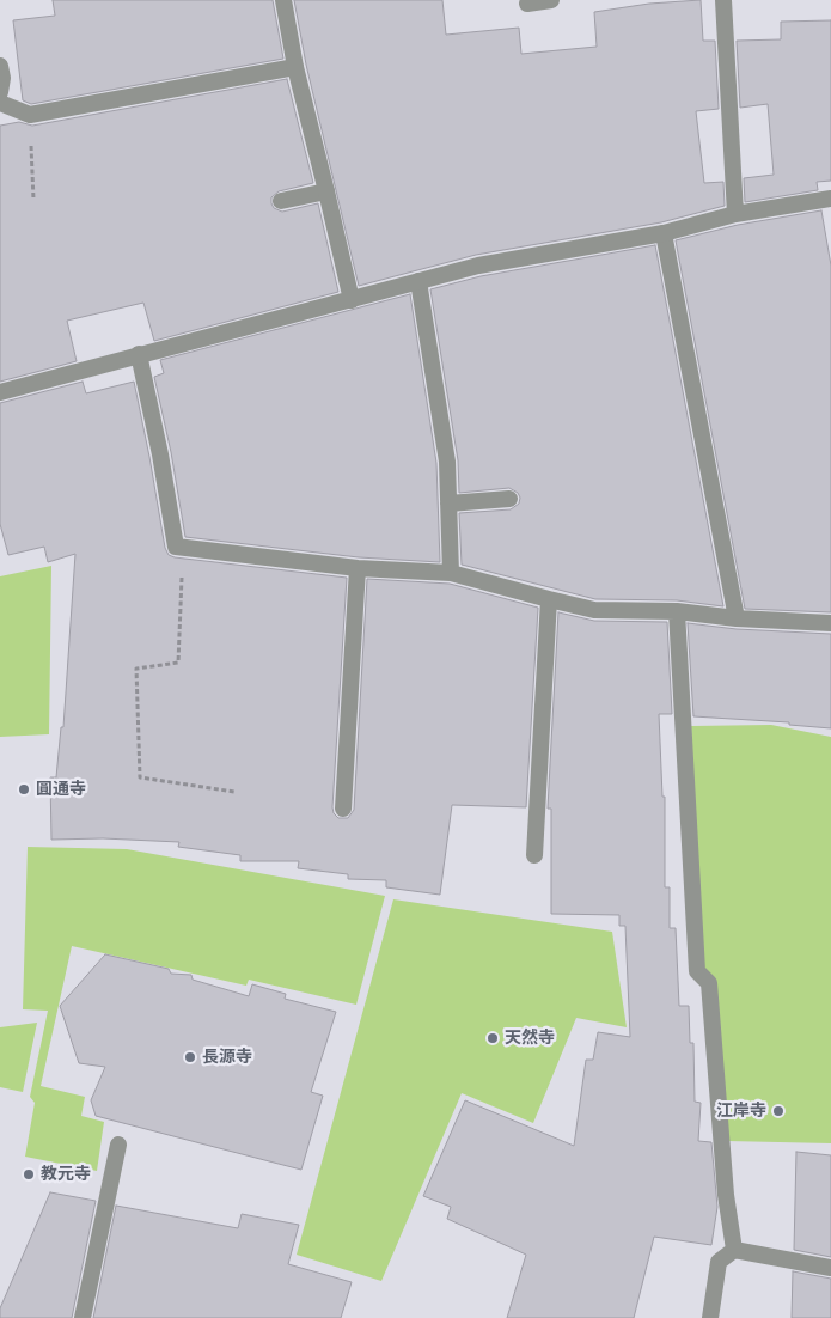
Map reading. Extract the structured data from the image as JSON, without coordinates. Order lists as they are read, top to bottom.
{
  "places": [
    "圓通寺",
    "天然寺",
    "長源寺",
    "江岸寺",
    "教元寺"
  ]
}
